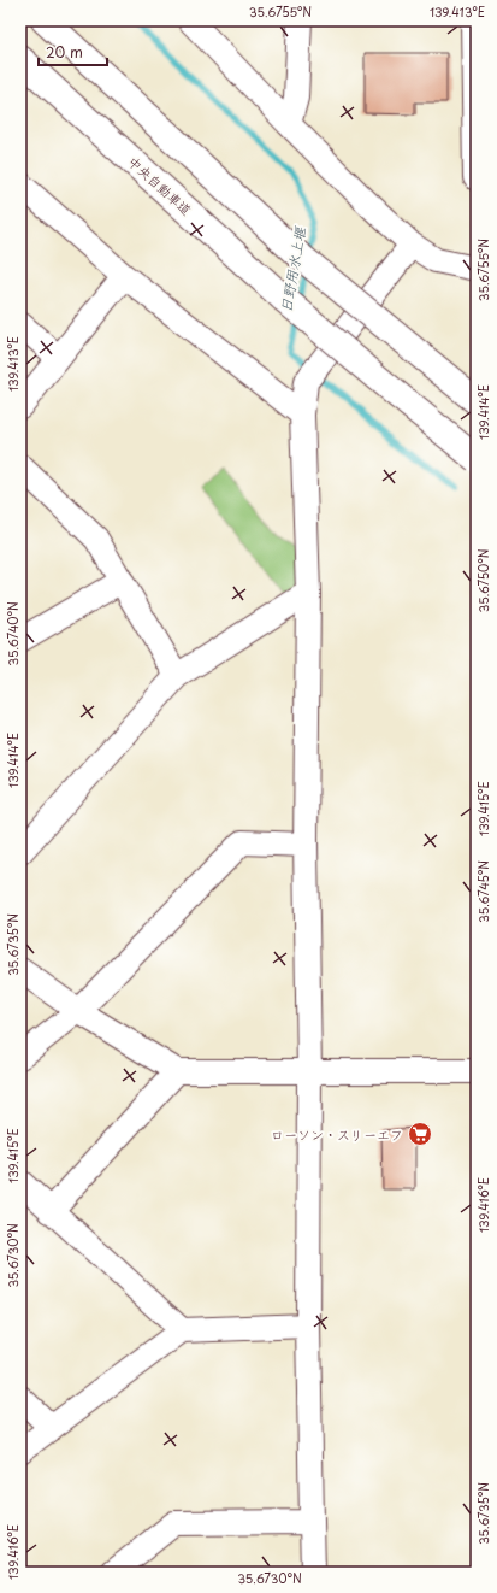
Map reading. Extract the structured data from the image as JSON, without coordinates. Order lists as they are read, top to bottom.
{
  "streets": {
    "main road": ["中央自動車道"]
  },
  "water": ["日野用水上堰"],
  "places": {
    "supermarket": ["ローソン・スリーエフ"]
  },
  "scale_bar": "20 m",
  "coordinates": [
    "35.6755°N",
    "139.413°E",
    "139.414°E",
    "35.6750°N",
    "35.6740°N",
    "139.415°E",
    "35.6745°N",
    "35.6735°N",
    "139.416°E",
    "35.6730°N"
  ]
}
